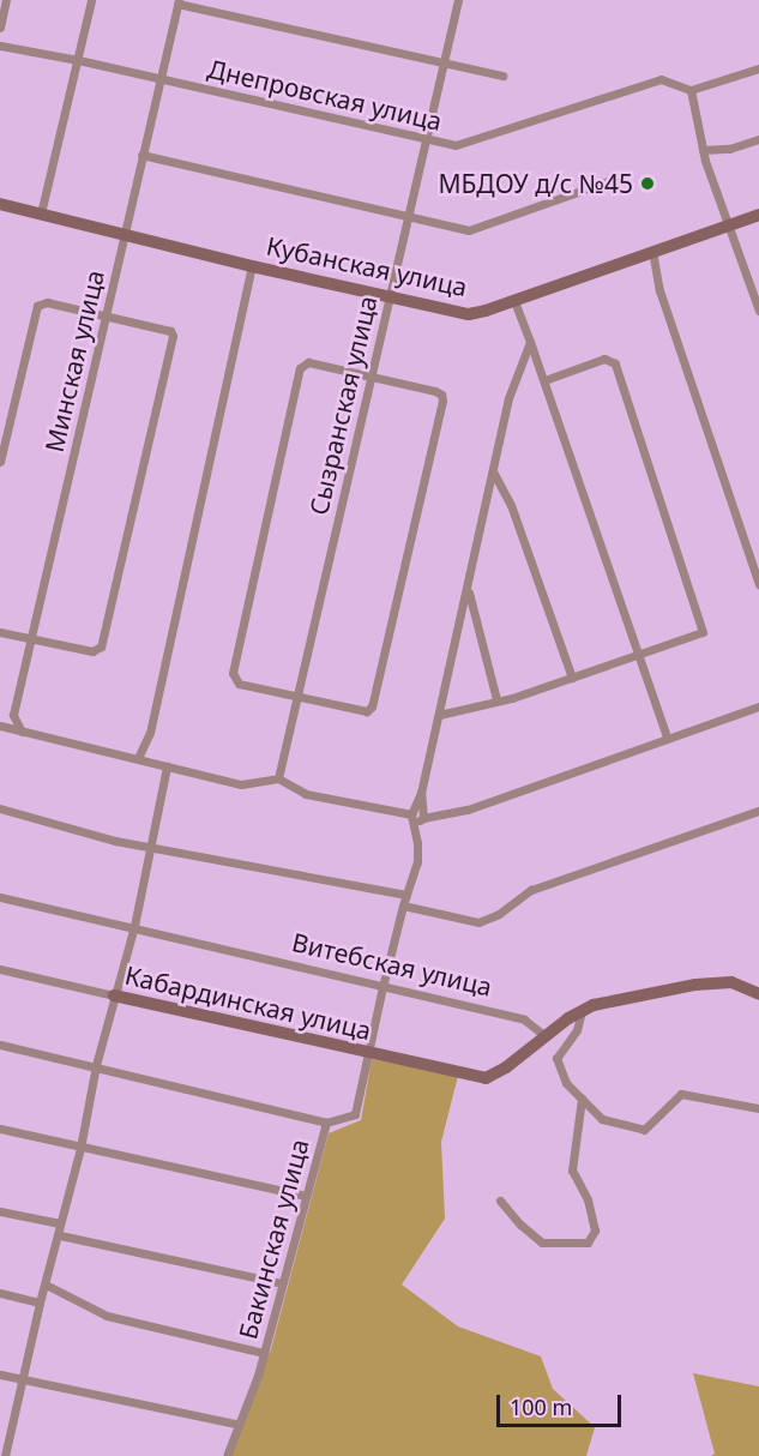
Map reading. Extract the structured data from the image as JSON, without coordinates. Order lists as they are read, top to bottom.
{
  "streets": {
    "street": [
      "Днепровская улица",
      "Кубанская улица",
      "Минская улица",
      "Сызранская улица",
      "Витебская улица",
      "Кабардинская улица",
      "Бакинская улица"
    ]
  },
  "crossings": [
    ["Днепровская улица", "Минская улица"],
    ["Днепровская улица", "Сызранская улица"],
    ["Кубанская улица", "Минская улица"],
    ["Кубанская улица", "Сызранская улица"],
    ["Витебская улица", "Кабардинская улица"],
    ["Витебская улица", "Бакинская улица"],
    ["Кабардинская улица", "Бакинская улица"]
  ],
  "places": ["МБДОУ д/с №45"],
  "scale_bar": "100 m"
}
